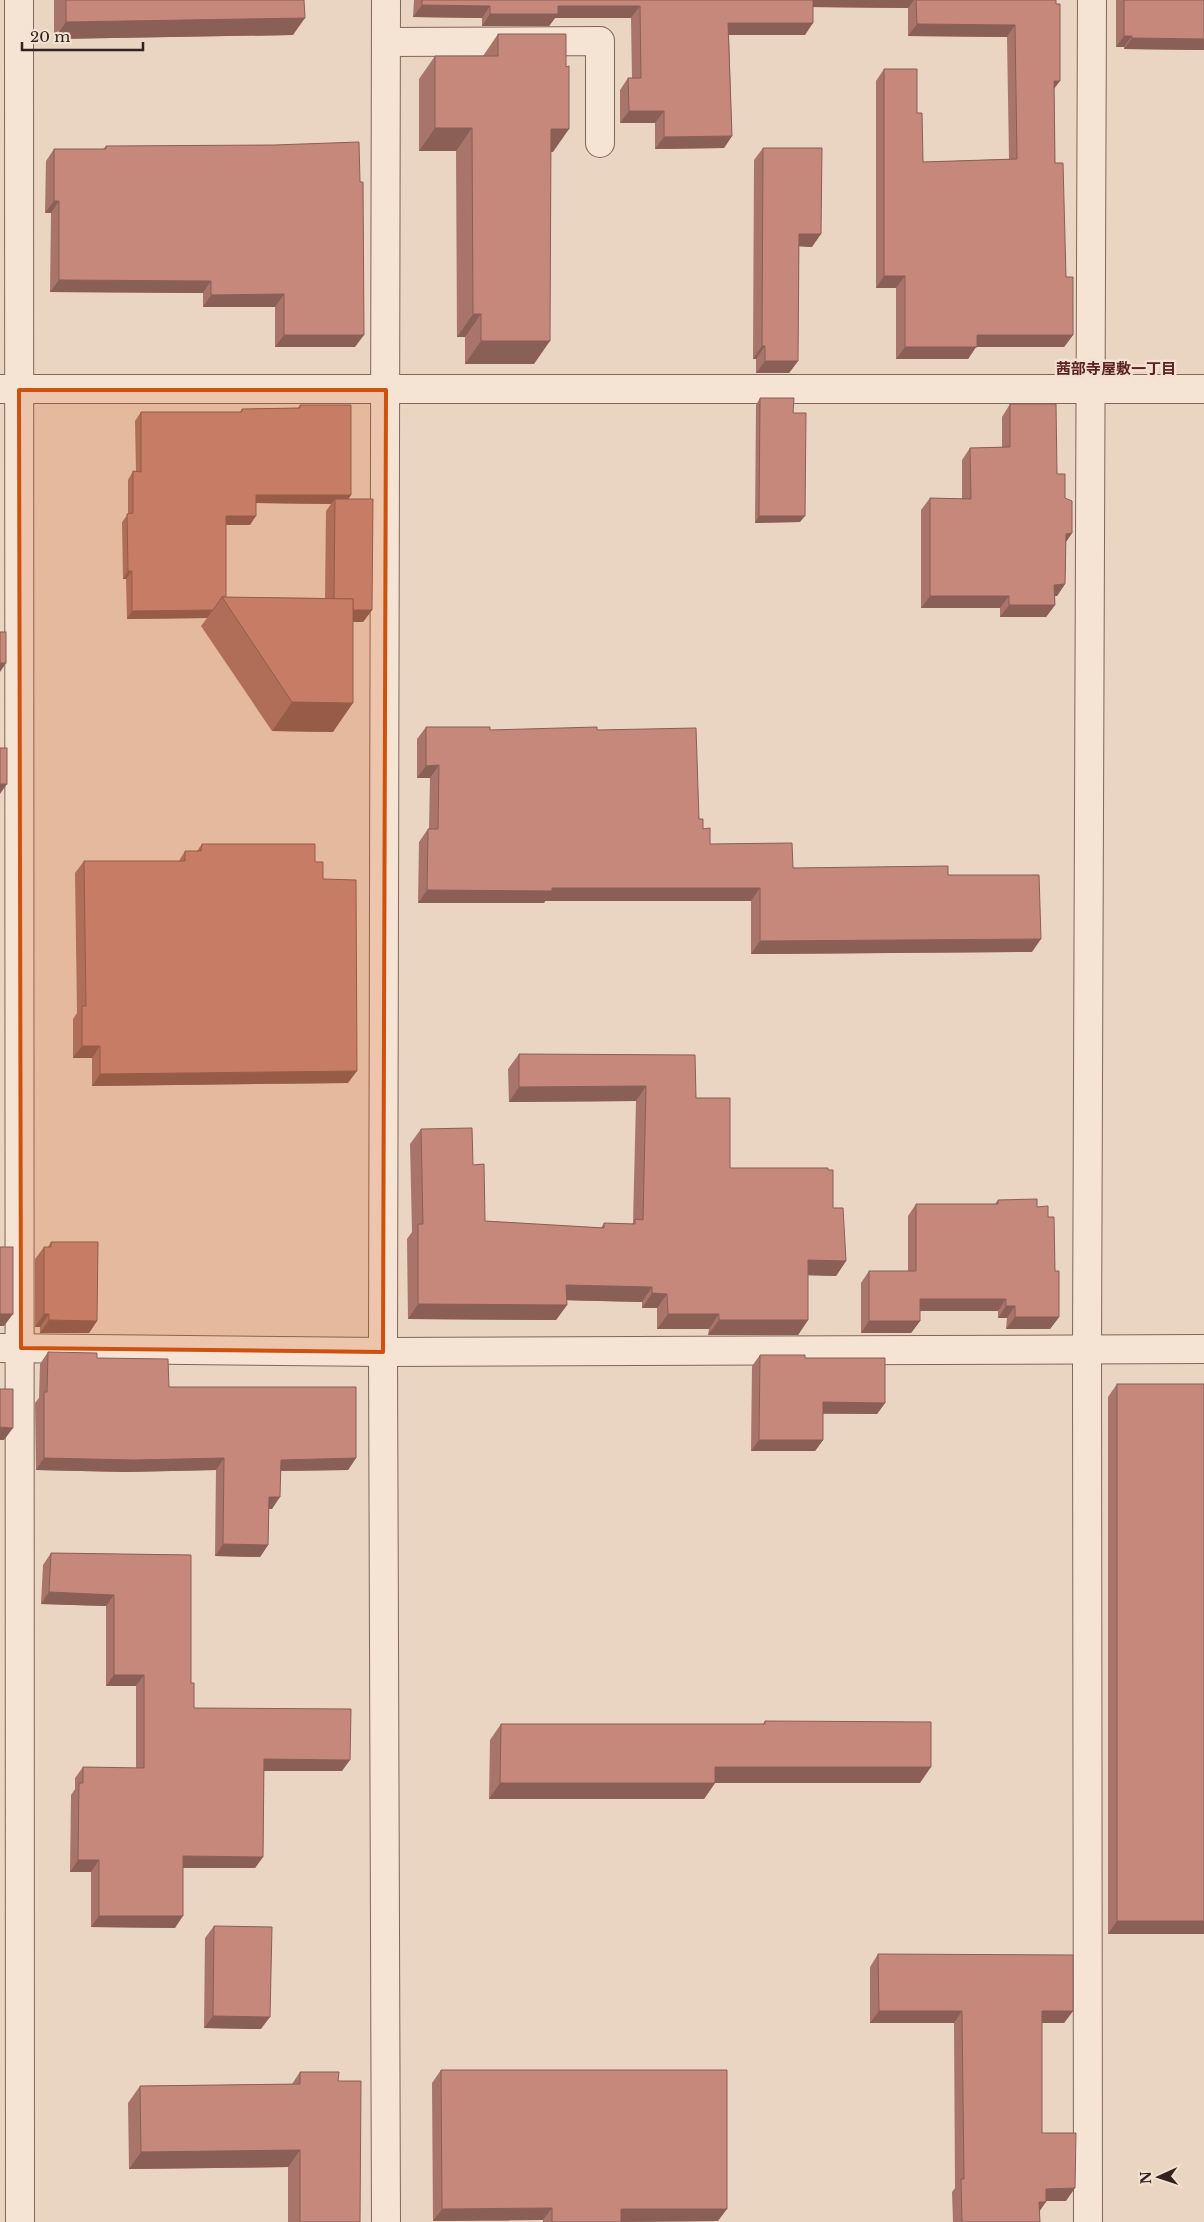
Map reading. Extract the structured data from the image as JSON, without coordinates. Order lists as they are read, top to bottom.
{
  "districts": ["茜部寺屋敷一丁目"],
  "scale_bar": "20 m",
  "north": "left"
}
